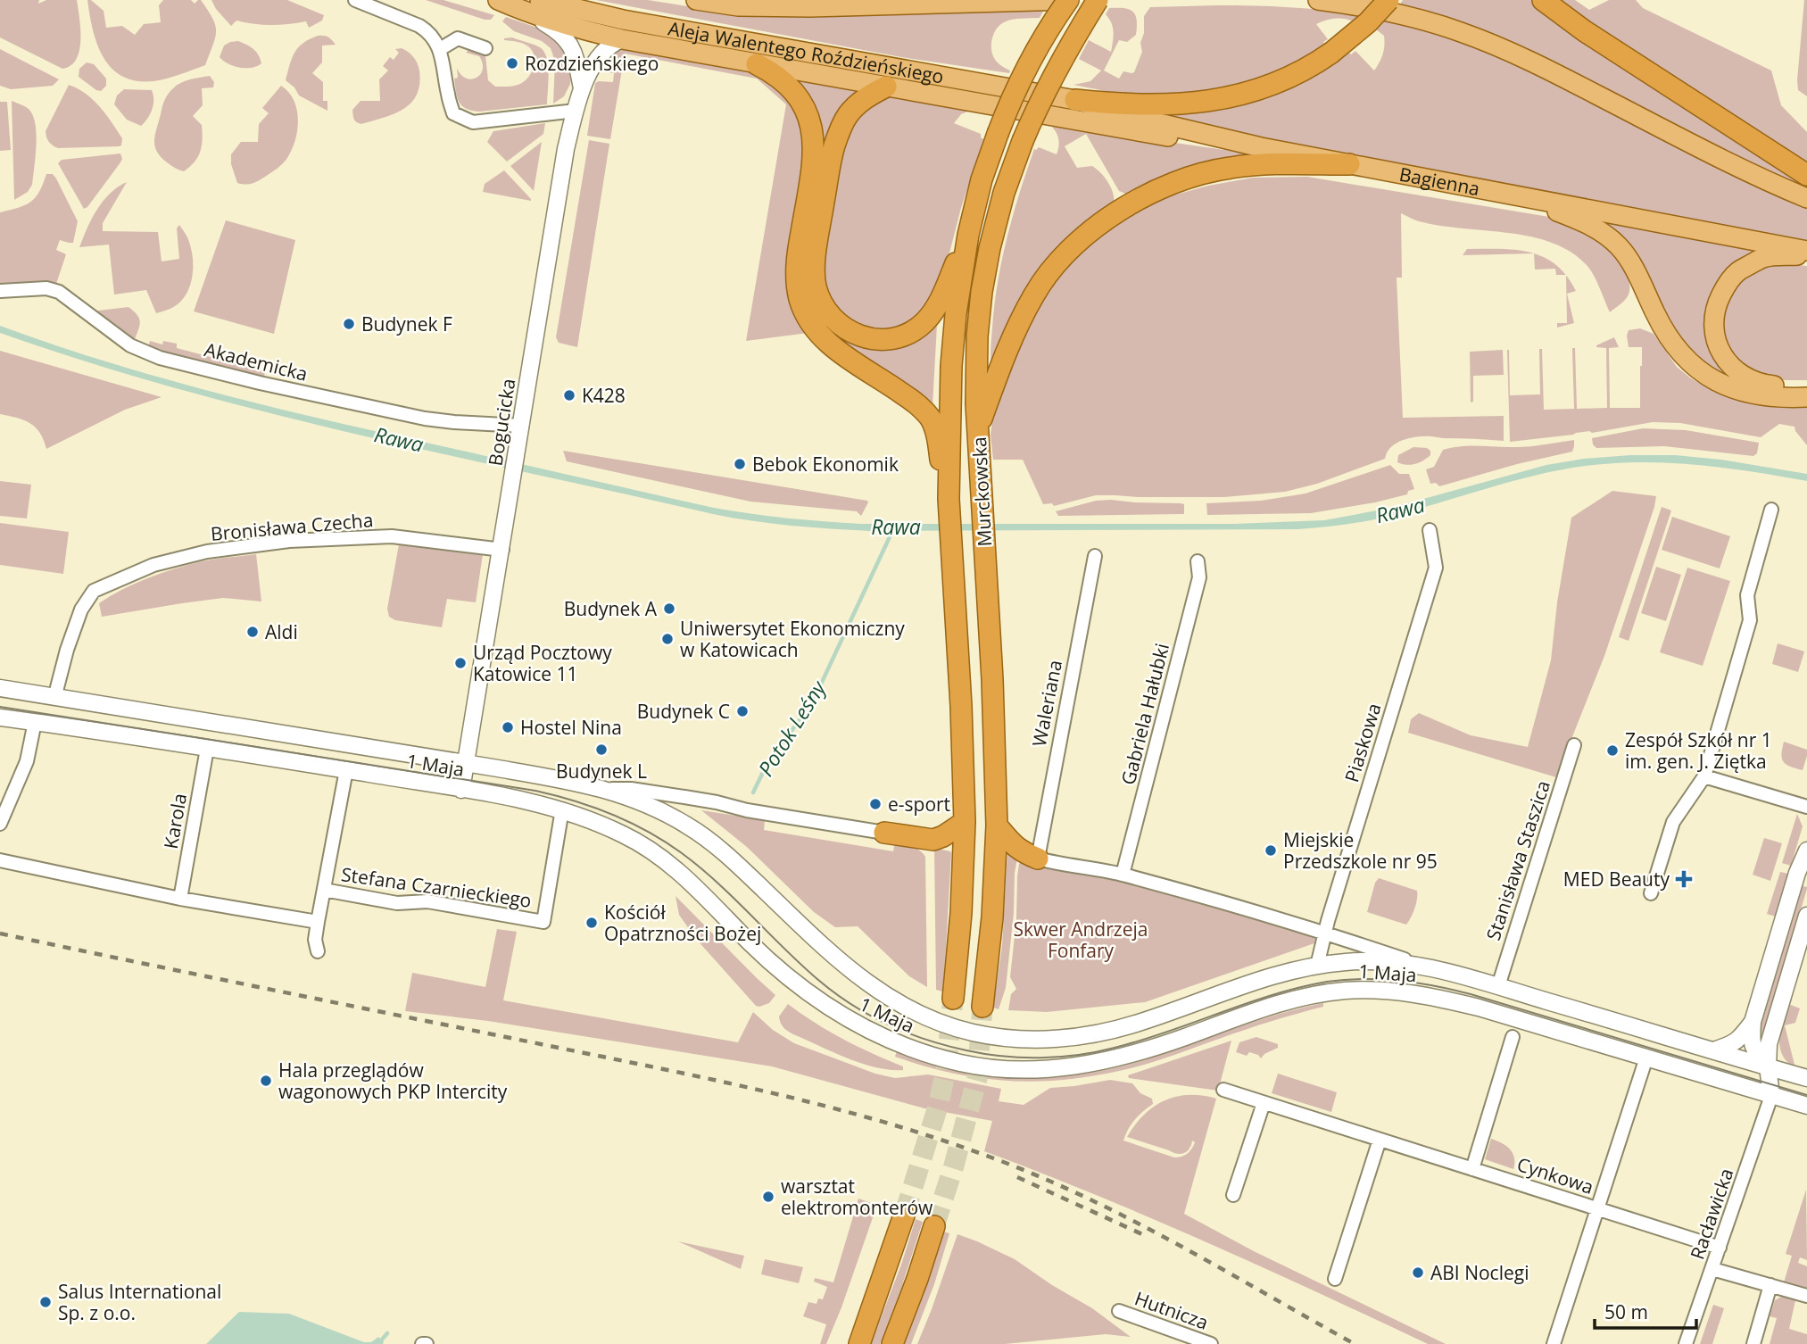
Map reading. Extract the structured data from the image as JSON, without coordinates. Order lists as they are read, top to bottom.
{
  "streets": {
    "highway": ["Murckowska"],
    "main road": ["Aleja Walentego Roździeńskiego", "Bagienna"],
    "street": [
      "Akademicka",
      "Bogucicka",
      "Bronisława Czecha",
      "Waleriana",
      "Gabriela Hałubki",
      "Piaskowa",
      "1 Maja",
      "Karola",
      "Stanisława Staszica",
      "Stefana Czarnieckiego",
      "Cynkowa",
      "Racławicka",
      "Hutnicza"
    ]
  },
  "crossings": [
    ["Aleja Walentego Roździeńskiego", "Bagienna"],
    ["Aleja Walentego Roździeńskiego", "Bogucicka"],
    ["Aleja Walentego Roździeńskiego", "Murckowska"],
    ["Akademicka", "Bogucicka"],
    ["Bogucicka", "Bronisława Czecha"],
    ["Bogucicka", "1 Maja"],
    ["Bronisława Czecha", "1 Maja"],
    ["Waleriana", "1 Maja"],
    ["Gabriela Hałubki", "1 Maja"],
    ["Piaskowa", "1 Maja"],
    ["1 Maja", "Karola"],
    ["1 Maja", "Stanisława Staszica"],
    ["1 Maja", "Stefana Czarnieckiego"],
    ["1 Maja", "Racławicka"],
    ["Cynkowa", "Racławicka"]
  ],
  "water": ["Rawa", "Potok Leśny"],
  "parks": ["Skwer Andrzeja Fonfary"],
  "places": {
    "other": [
      "Rozdzieńskiego",
      "Budynek F",
      "K428",
      "Bebok Ekonomik",
      "Budynek A",
      "Aldi",
      "Uniwersytet Ekonomiczny w Katowicach",
      "Urząd Pocztowy Katowice 11",
      "Budynek C",
      "Hostel Nina",
      "Budynek L",
      "Zespół Szkół nr 1 im. gen. J. Ziętka",
      "e-sport",
      "Miejskie Przedszkole nr 95",
      "Kościół Opatrzności Bożej",
      "Hala przeglądów wagonowych PKP Intercity",
      "warsztat elektromonterów",
      "ABI Noclegi",
      "Salus International Sp. z o.o."
    ],
    "health": ["MED Beauty"]
  },
  "scale_bar": "50 m"
}
